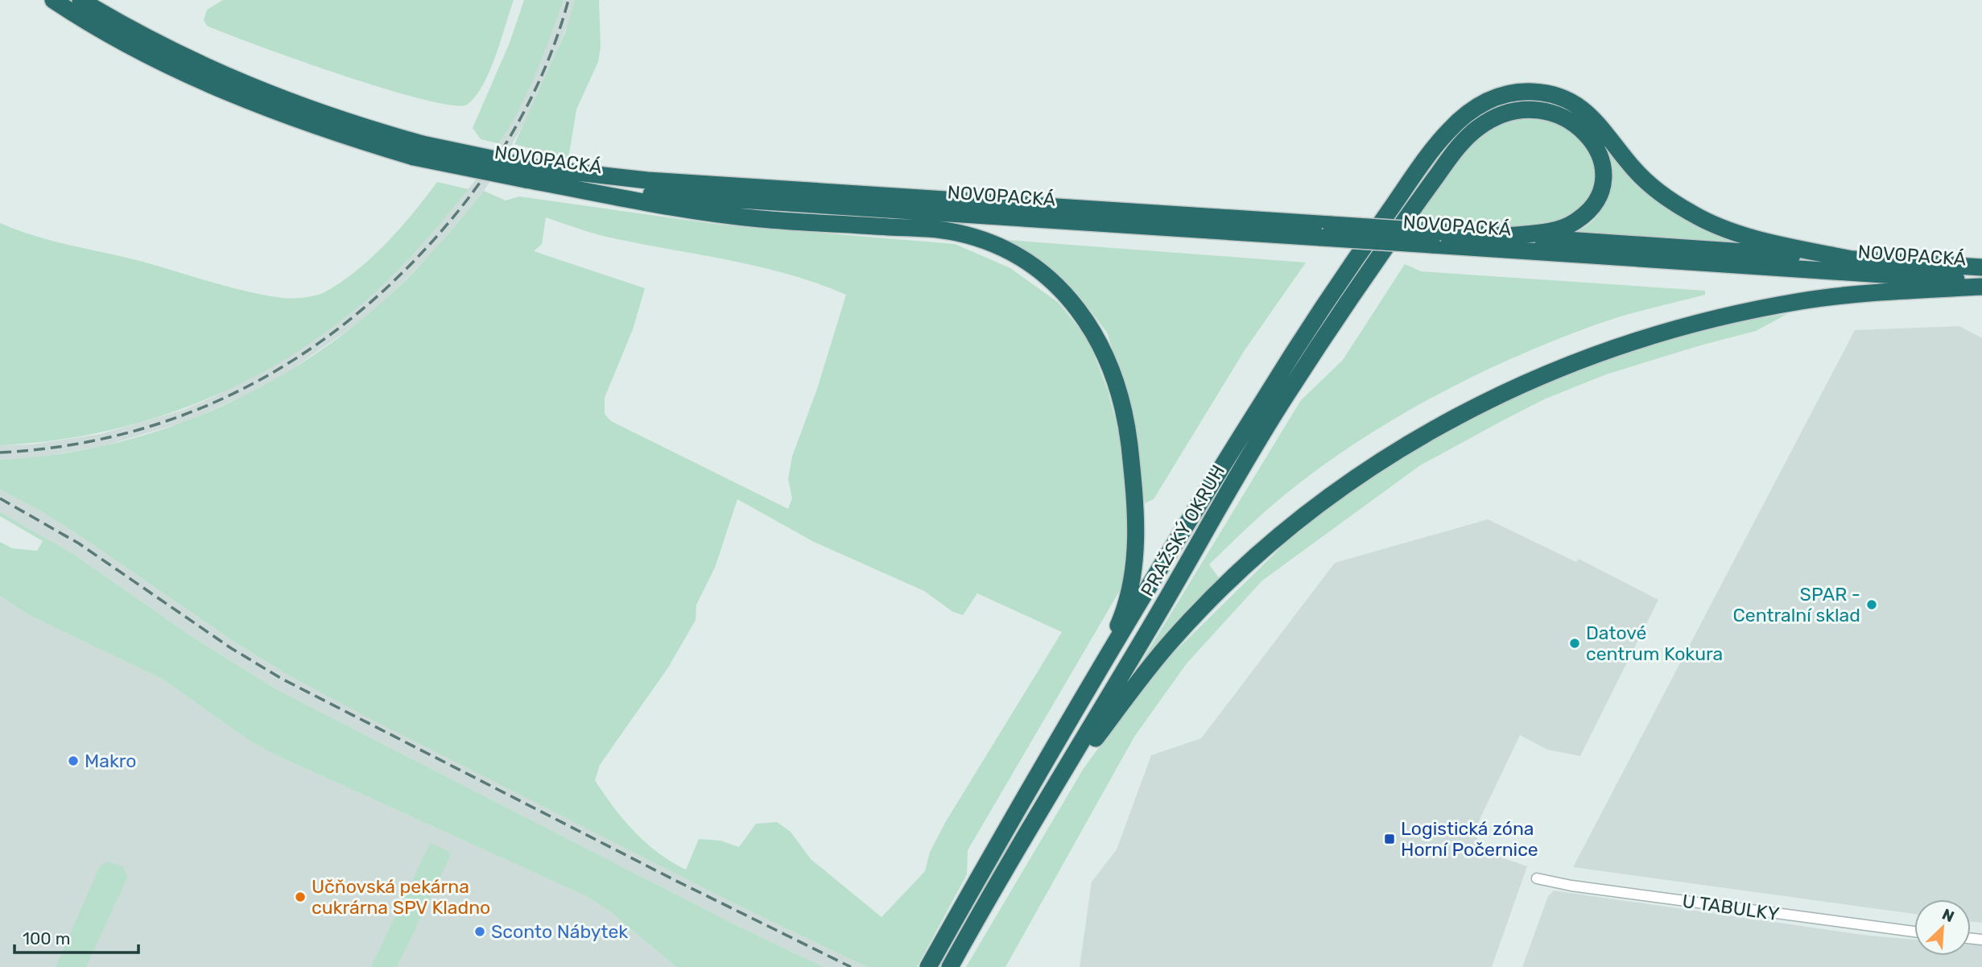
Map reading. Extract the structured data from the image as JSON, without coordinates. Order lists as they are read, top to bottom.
{
  "streets": {
    "highway": ["NOVOPACKÁ", "PRAŽSKÝ OKRUH"],
    "street": ["U TABULKY"]
  },
  "crossings": [
    ["NOVOPACKÁ", "PRAŽSKÝ OKRUH"]
  ],
  "places": {
    "other": [
      "SPAR - Centralní sklad",
      "Datové centrum Kokura",
      "Makro",
      "Učňovská pekárna cukrárna SPV Kladno",
      "Sconto Nábytek"
    ],
    "transit": ["Logistická zóna Horní Počernice"]
  },
  "scale_bar": "100 m",
  "north": "top right"
}
